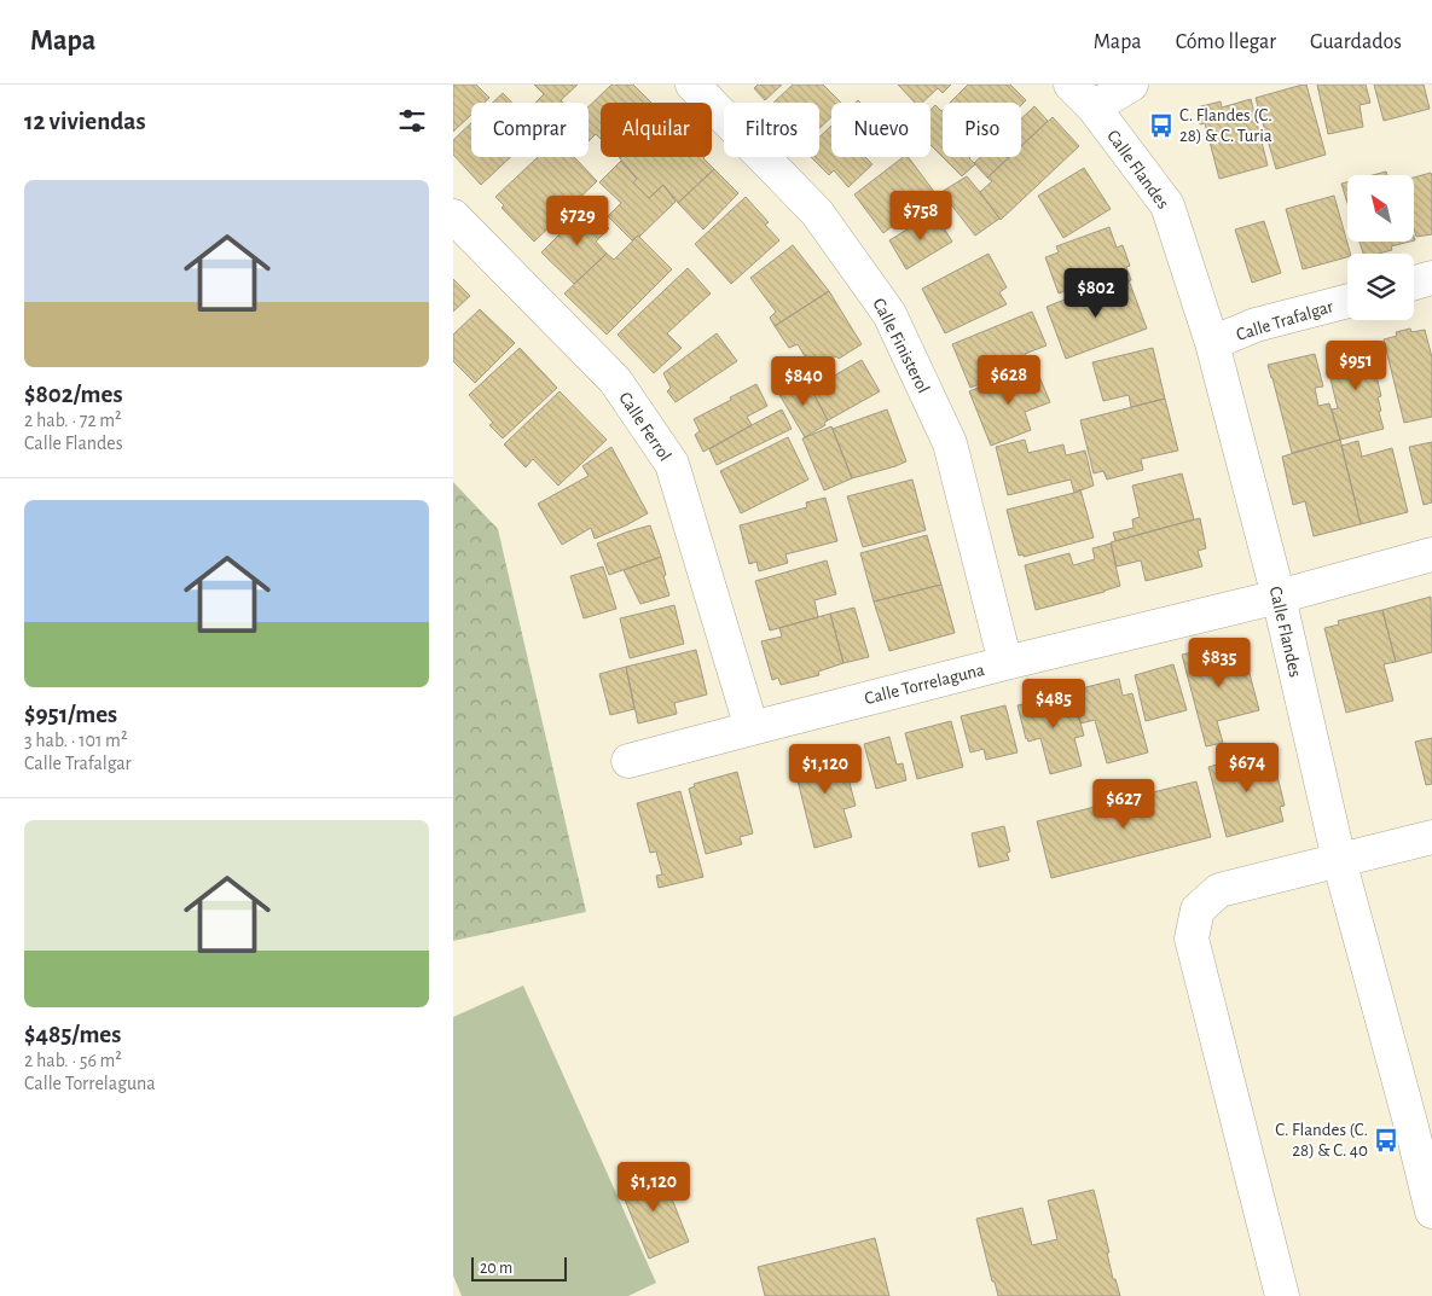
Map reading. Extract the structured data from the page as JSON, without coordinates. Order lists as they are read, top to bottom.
{
  "streets": {
    "street": [
      "Calle Flandes",
      "Calle Trafalgar",
      "Calle Finisterol",
      "Calle Ferrol",
      "Calle Torrelaguna"
    ]
  },
  "crossings": [
    ["Calle Flandes", "Calle Trafalgar"],
    ["Calle Flandes", "Calle Torrelaguna"],
    ["Calle Finisterol", "Calle Torrelaguna"],
    ["Calle Ferrol", "Calle Torrelaguna"]
  ],
  "places": {
    "bus stop": ["C. Flandes (C. 28) & C. Turia", "C. Flandes (C. 28) & C. 40"]
  },
  "scale_bar": "20 m",
  "north": "top left",
  "page": {
    "header": "Mapa",
    "nav": ["Mapa", "Cómo llegar", "Guardados"],
    "heading": "12 viviendas",
    "chip": [
      "Comprar",
      "Alquilar",
      "Filtros",
      "Nuevo",
      "Piso"
    ],
    "list": [
      {
        "name": "$802/mes",
        "note": "2 hab. · 72 m² · Calle Flandes"
      },
      {
        "name": "$951/mes",
        "note": "3 hab. · 101 m² · Calle Trafalgar"
      },
      {
        "name": "$485/mes",
        "note": "2 hab. · 56 m² · Calle Torrelaguna"
      }
    ],
    "price": [
      "$758",
      "$729",
      "$802",
      "$951",
      "$628",
      "$840",
      "$835",
      "$485",
      "$674",
      "$1,120",
      "$627",
      "$1,120"
    ],
    "scale": "20 m"
  }
}
